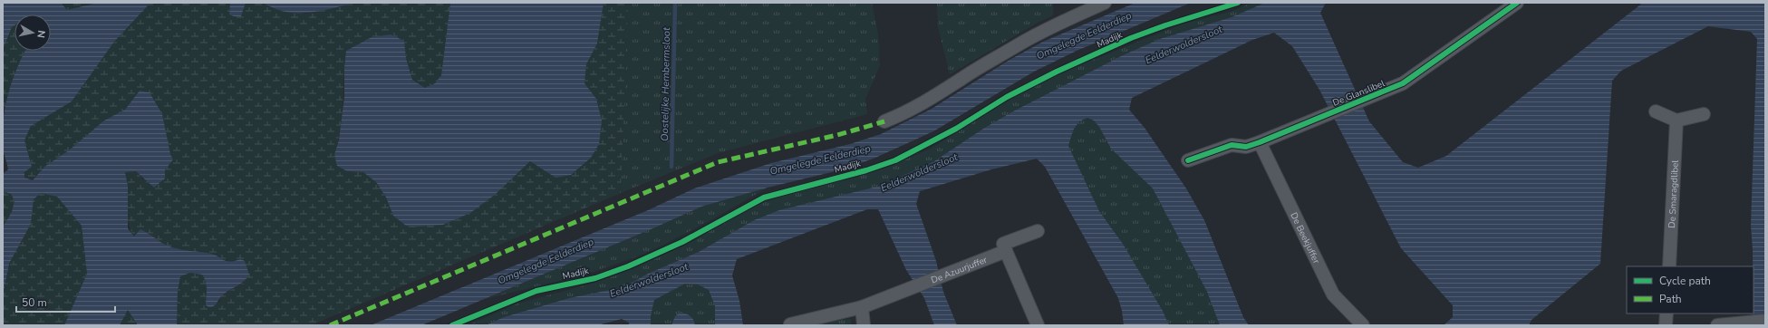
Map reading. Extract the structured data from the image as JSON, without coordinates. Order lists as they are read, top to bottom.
{
  "streets": {
    "street": [
      "De Glanslibel",
      "De Smaragdlibel",
      "De Beekjuffer",
      "De Azuurjuffer"
    ],
    "cycle path": ["Madijk"]
  },
  "crossings": [
    ["De Glanslibel", "De Beekjuffer"]
  ],
  "water": ["Omgelegde Eelderdiep", "Eelderwoldersloot", "Oostelijke Hembermsloot"],
  "legend": ["Cycle path", "Path"],
  "scale_bar": "50 m",
  "north": "right"
}
